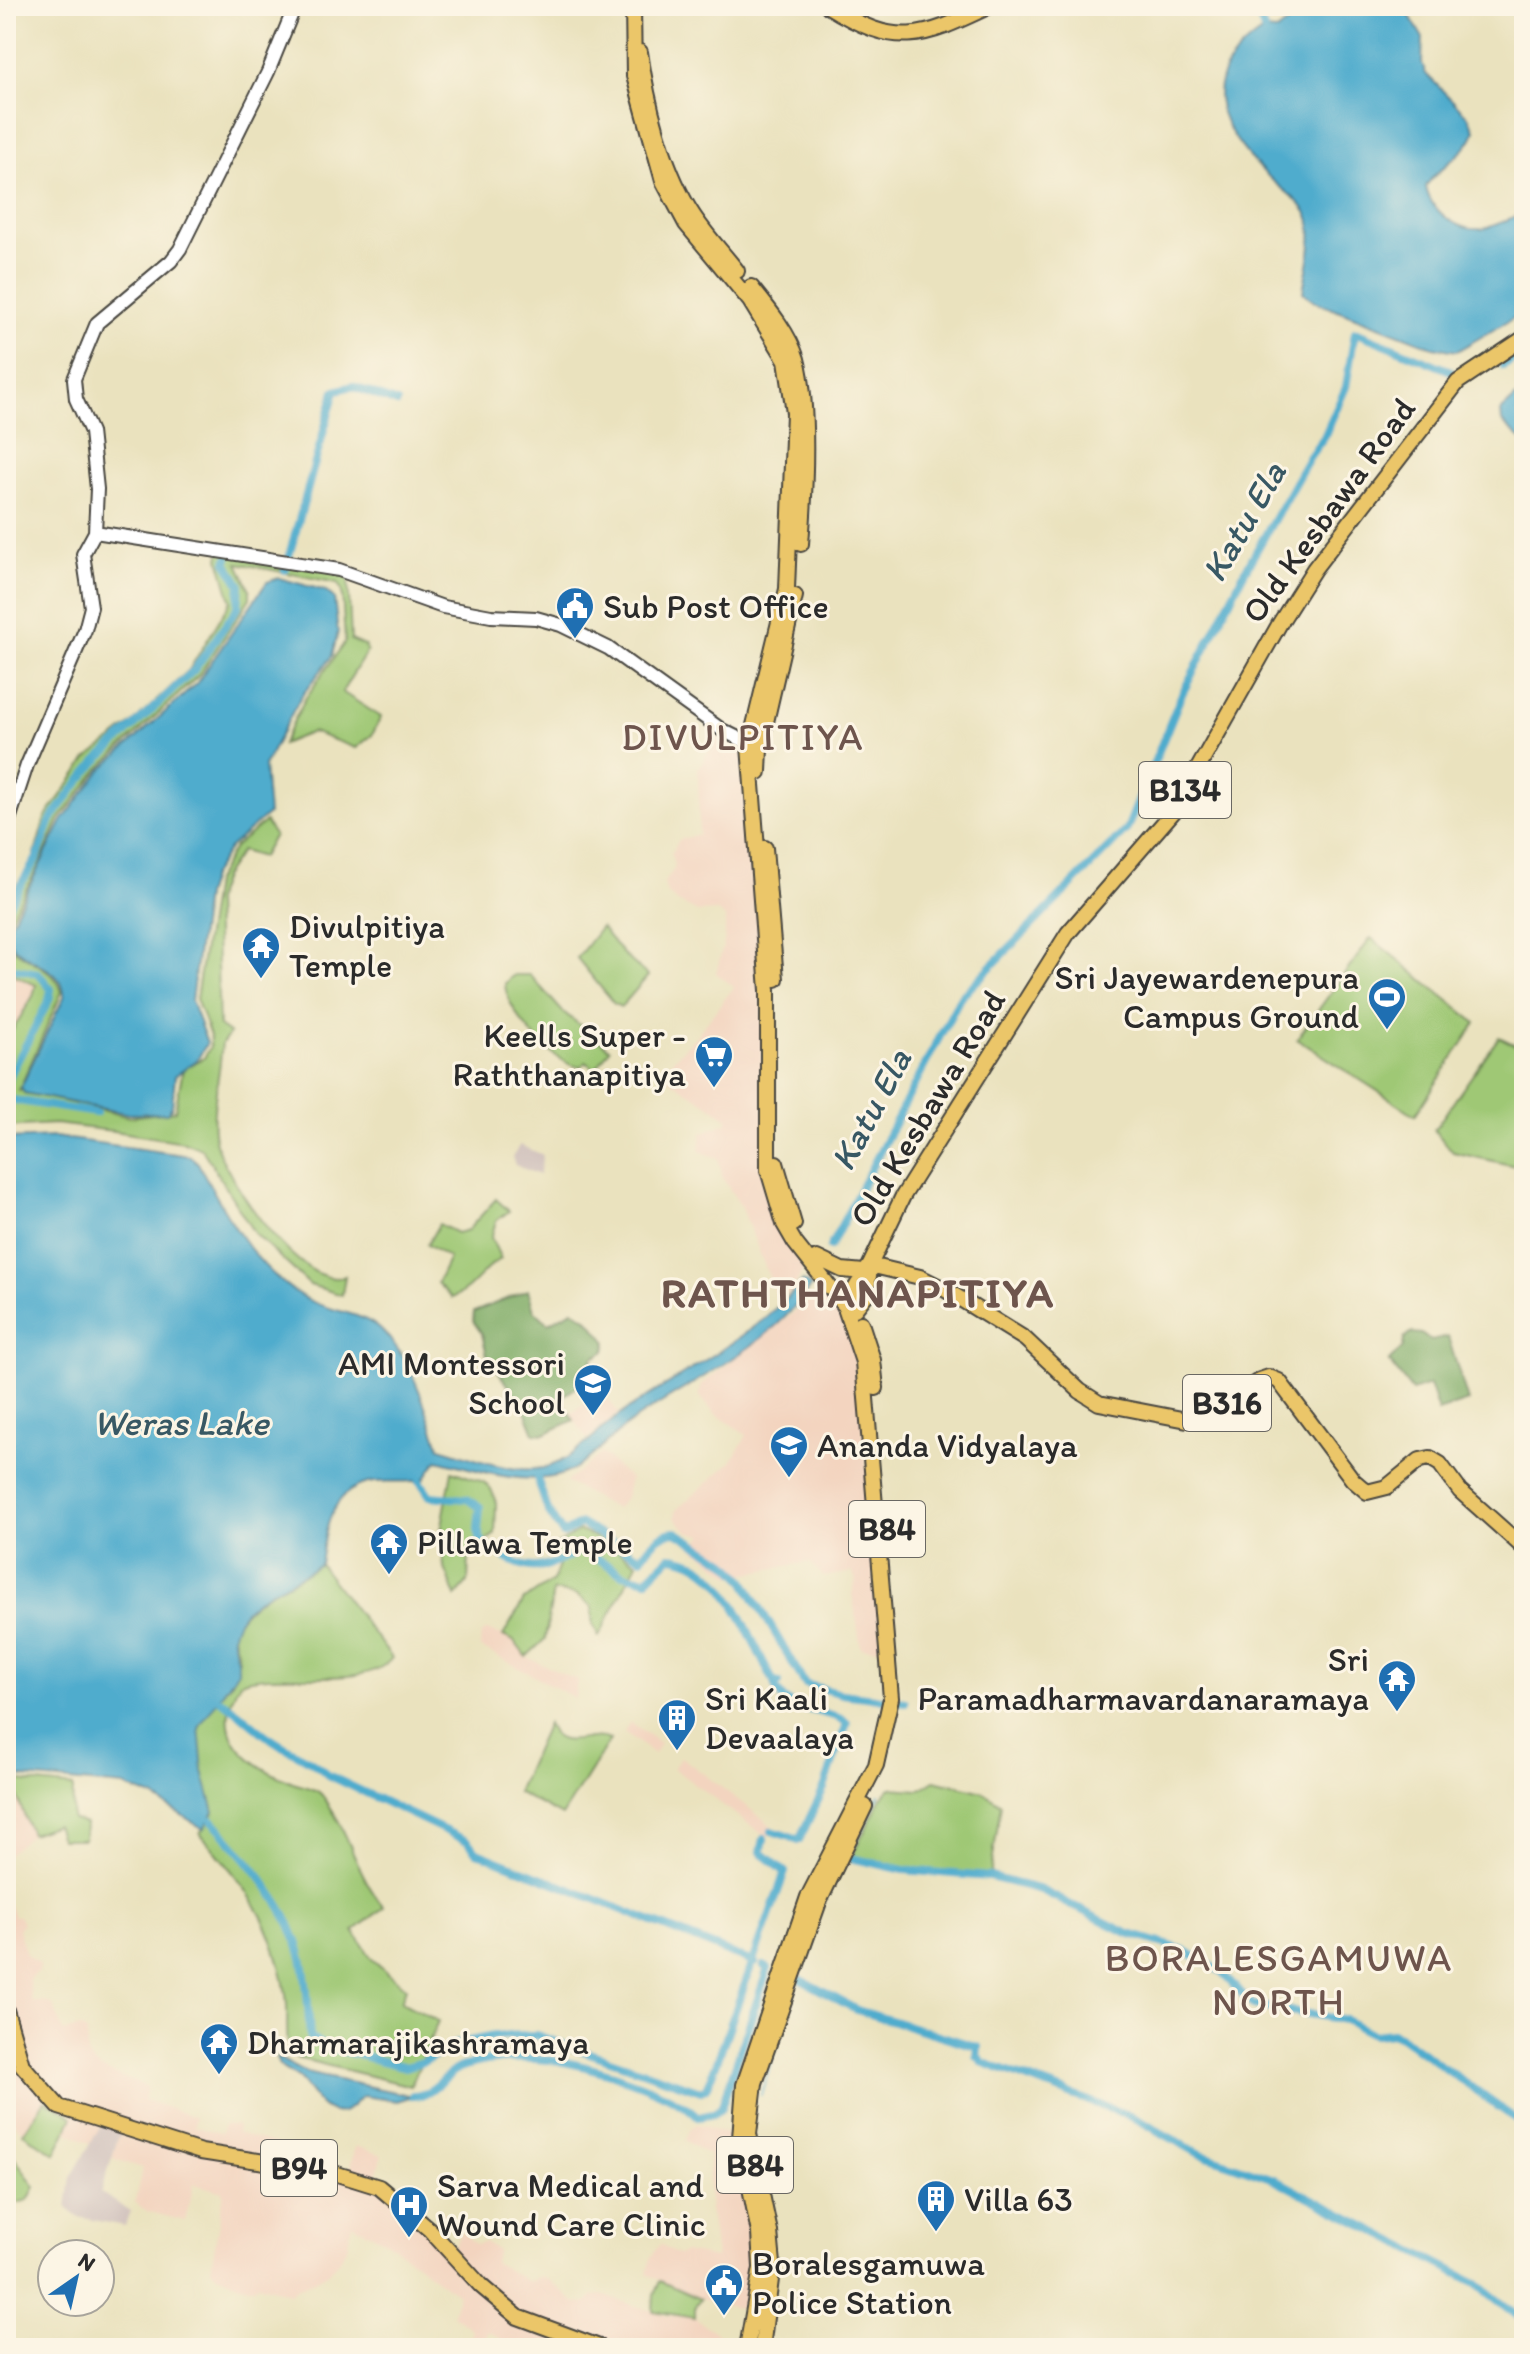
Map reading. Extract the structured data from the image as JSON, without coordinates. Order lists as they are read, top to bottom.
{
  "streets": {
    "main road": [
      "Old Kesbawa Road",
      "B134",
      "B316",
      "B84",
      "B94"
    ]
  },
  "crossings": [
    ["Old Kesbawa Road", "B316"],
    ["Old Kesbawa Road", "B84"]
  ],
  "districts": ["DIVULPITIYA", "RATHTHANAPITIYA", "BORALESGAMUWA NORTH"],
  "water": ["Katu Ela", "Weras Lake"],
  "places": {
    "public building": ["Sub Post Office", "Boralesgamuwa Police Station"],
    "temple": [
      "Divulpitiya Temple",
      "Pillawa Temple",
      "Sri Paramadharmavardanaramaya",
      "Dharmarajikashramaya"
    ],
    "sports": ["Sri Jayewardenepura Campus Ground"],
    "supermarket": ["Keells Super - Raththanapitiya"],
    "school or university": ["AMI Montessori School", "Ananda Vidyalaya"],
    "building": ["Sri Kaali Devaalaya", "Villa 63"],
    "hospital": ["Sarva Medical and Wound Care Clinic"]
  },
  "north": "top right"
}
